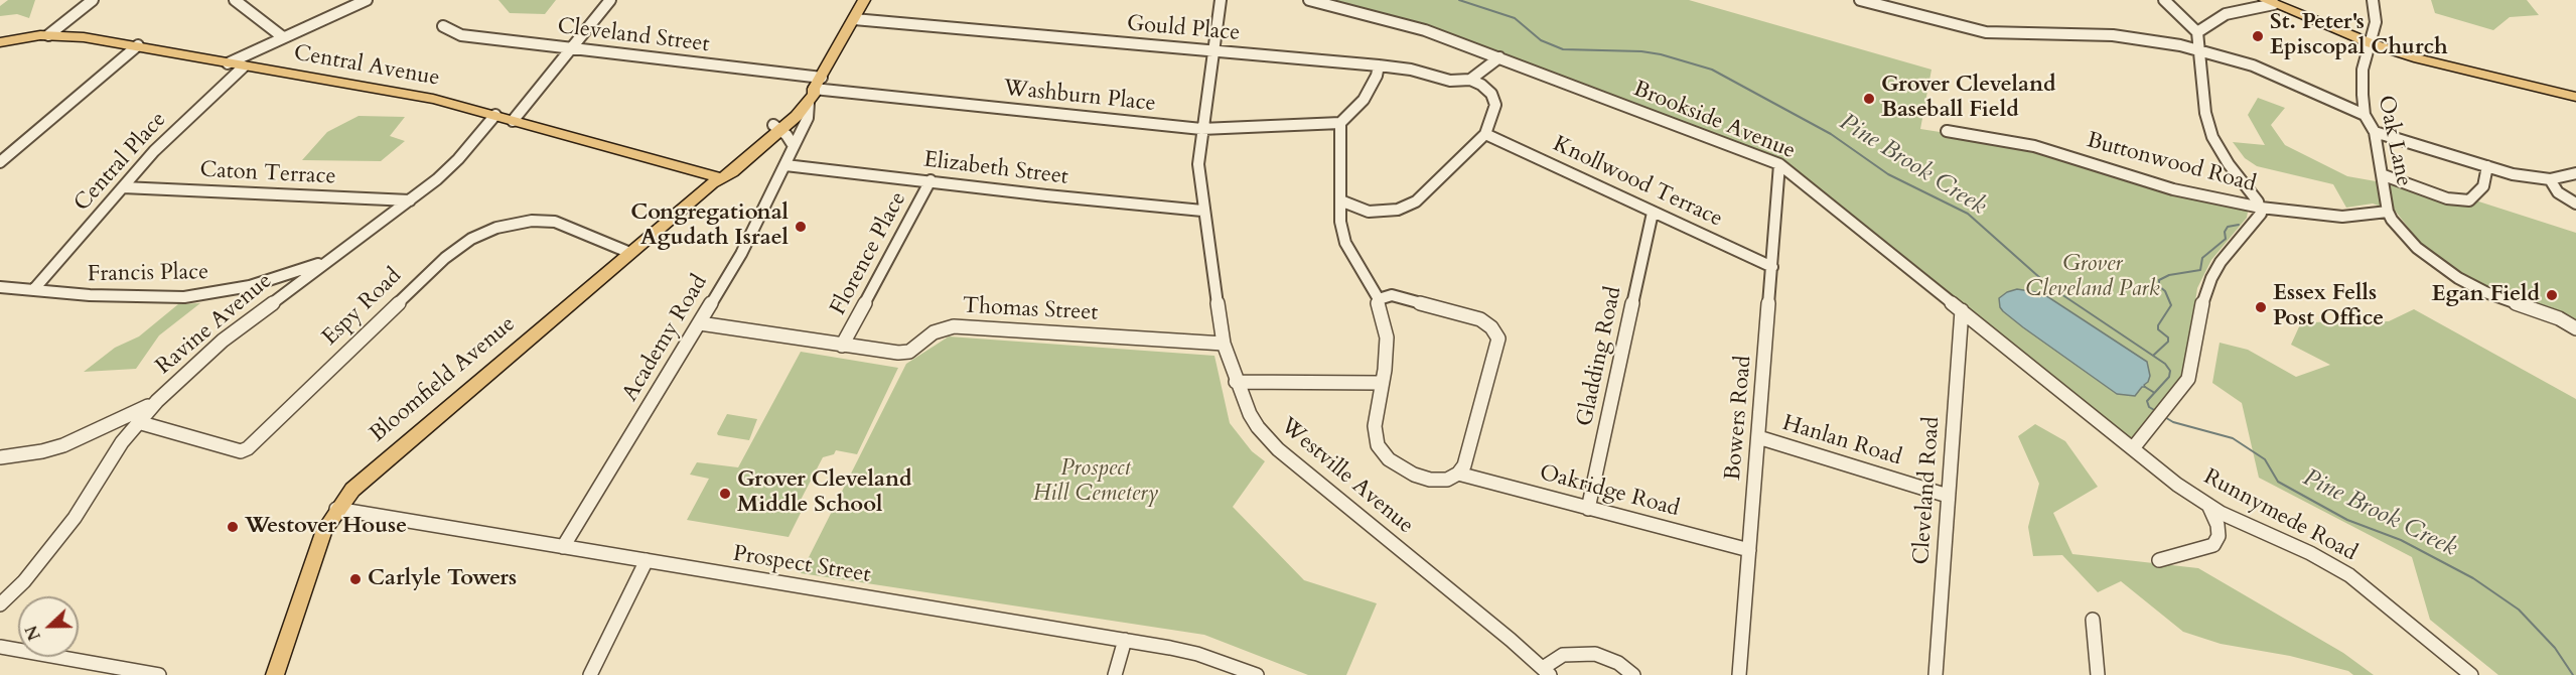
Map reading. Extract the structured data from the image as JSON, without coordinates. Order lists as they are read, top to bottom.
{
  "streets": {
    "main road": ["Central Avenue", "Bloomfield Avenue"],
    "street": [
      "Gould Place",
      "Cleveland Street",
      "Washburn Place",
      "Brookside Avenue",
      "Oak Lane",
      "Central Place",
      "Buttonwood Road",
      "Elizabeth Street",
      "Caton Terrace",
      "Knollwood Terrace",
      "Florence Place",
      "Francis Place",
      "Espy Road",
      "Thomas Street",
      "Ravine Avenue",
      "Academy Road",
      "Gladding Road",
      "Bowers Road",
      "Hanlan Road",
      "Westville Avenue",
      "Cleveland Road",
      "Oakridge Road",
      "Runnymede Road",
      "Prospect Street"
    ]
  },
  "crossings": [
    ["Gould Place", "Bloomfield Avenue"],
    ["Gould Place", "Westville Avenue"],
    ["Cleveland Street", "Washburn Place"],
    ["Cleveland Street", "Bloomfield Avenue"],
    ["Central Avenue", "Central Place"],
    ["Central Avenue", "Ravine Avenue"],
    ["Central Avenue", "Bloomfield Avenue"],
    ["Washburn Place", "Bloomfield Avenue"],
    ["Washburn Place", "Westville Avenue"],
    ["Brookside Avenue", "Bowers Road"],
    ["Brookside Avenue", "Cleveland Road"],
    ["Brookside Avenue", "Runnymede Road"],
    ["Oak Lane", "Buttonwood Road"],
    ["Central Place", "Caton Terrace"],
    ["Central Place", "Francis Place"],
    ["Elizabeth Street", "Florence Place"],
    ["Elizabeth Street", "Academy Road"],
    ["Elizabeth Street", "Westville Avenue"],
    ["Caton Terrace", "Ravine Avenue"],
    ["Knollwood Terrace", "Gladding Road"],
    ["Knollwood Terrace", "Bowers Road"],
    ["Florence Place", "Thomas Street"],
    ["Francis Place", "Ravine Avenue"],
    ["Espy Road", "Ravine Avenue"],
    ["Espy Road", "Bloomfield Avenue"],
    ["Thomas Street", "Academy Road"],
    ["Thomas Street", "Westville Avenue"],
    ["Academy Road", "Bloomfield Avenue"],
    ["Academy Road", "Prospect Street"],
    ["Gladding Road", "Oakridge Road"],
    ["Bloomfield Avenue", "Prospect Street"],
    ["Bowers Road", "Hanlan Road"],
    ["Bowers Road", "Oakridge Road"],
    ["Hanlan Road", "Cleveland Road"]
  ],
  "water": ["Pine Brook Creek"],
  "parks": ["Grover Cleveland Park", "Prospect Hill Cemetery"],
  "places": [
    "St. Peter's Episcopal Church",
    "Grover Cleveland Baseball Field",
    "Congregational Agudath Israel",
    "Egan Field",
    "Essex Fells Post Office",
    "Grover Cleveland Middle School",
    "Westover House",
    "Carlyle Towers"
  ],
  "north": "left"
}
